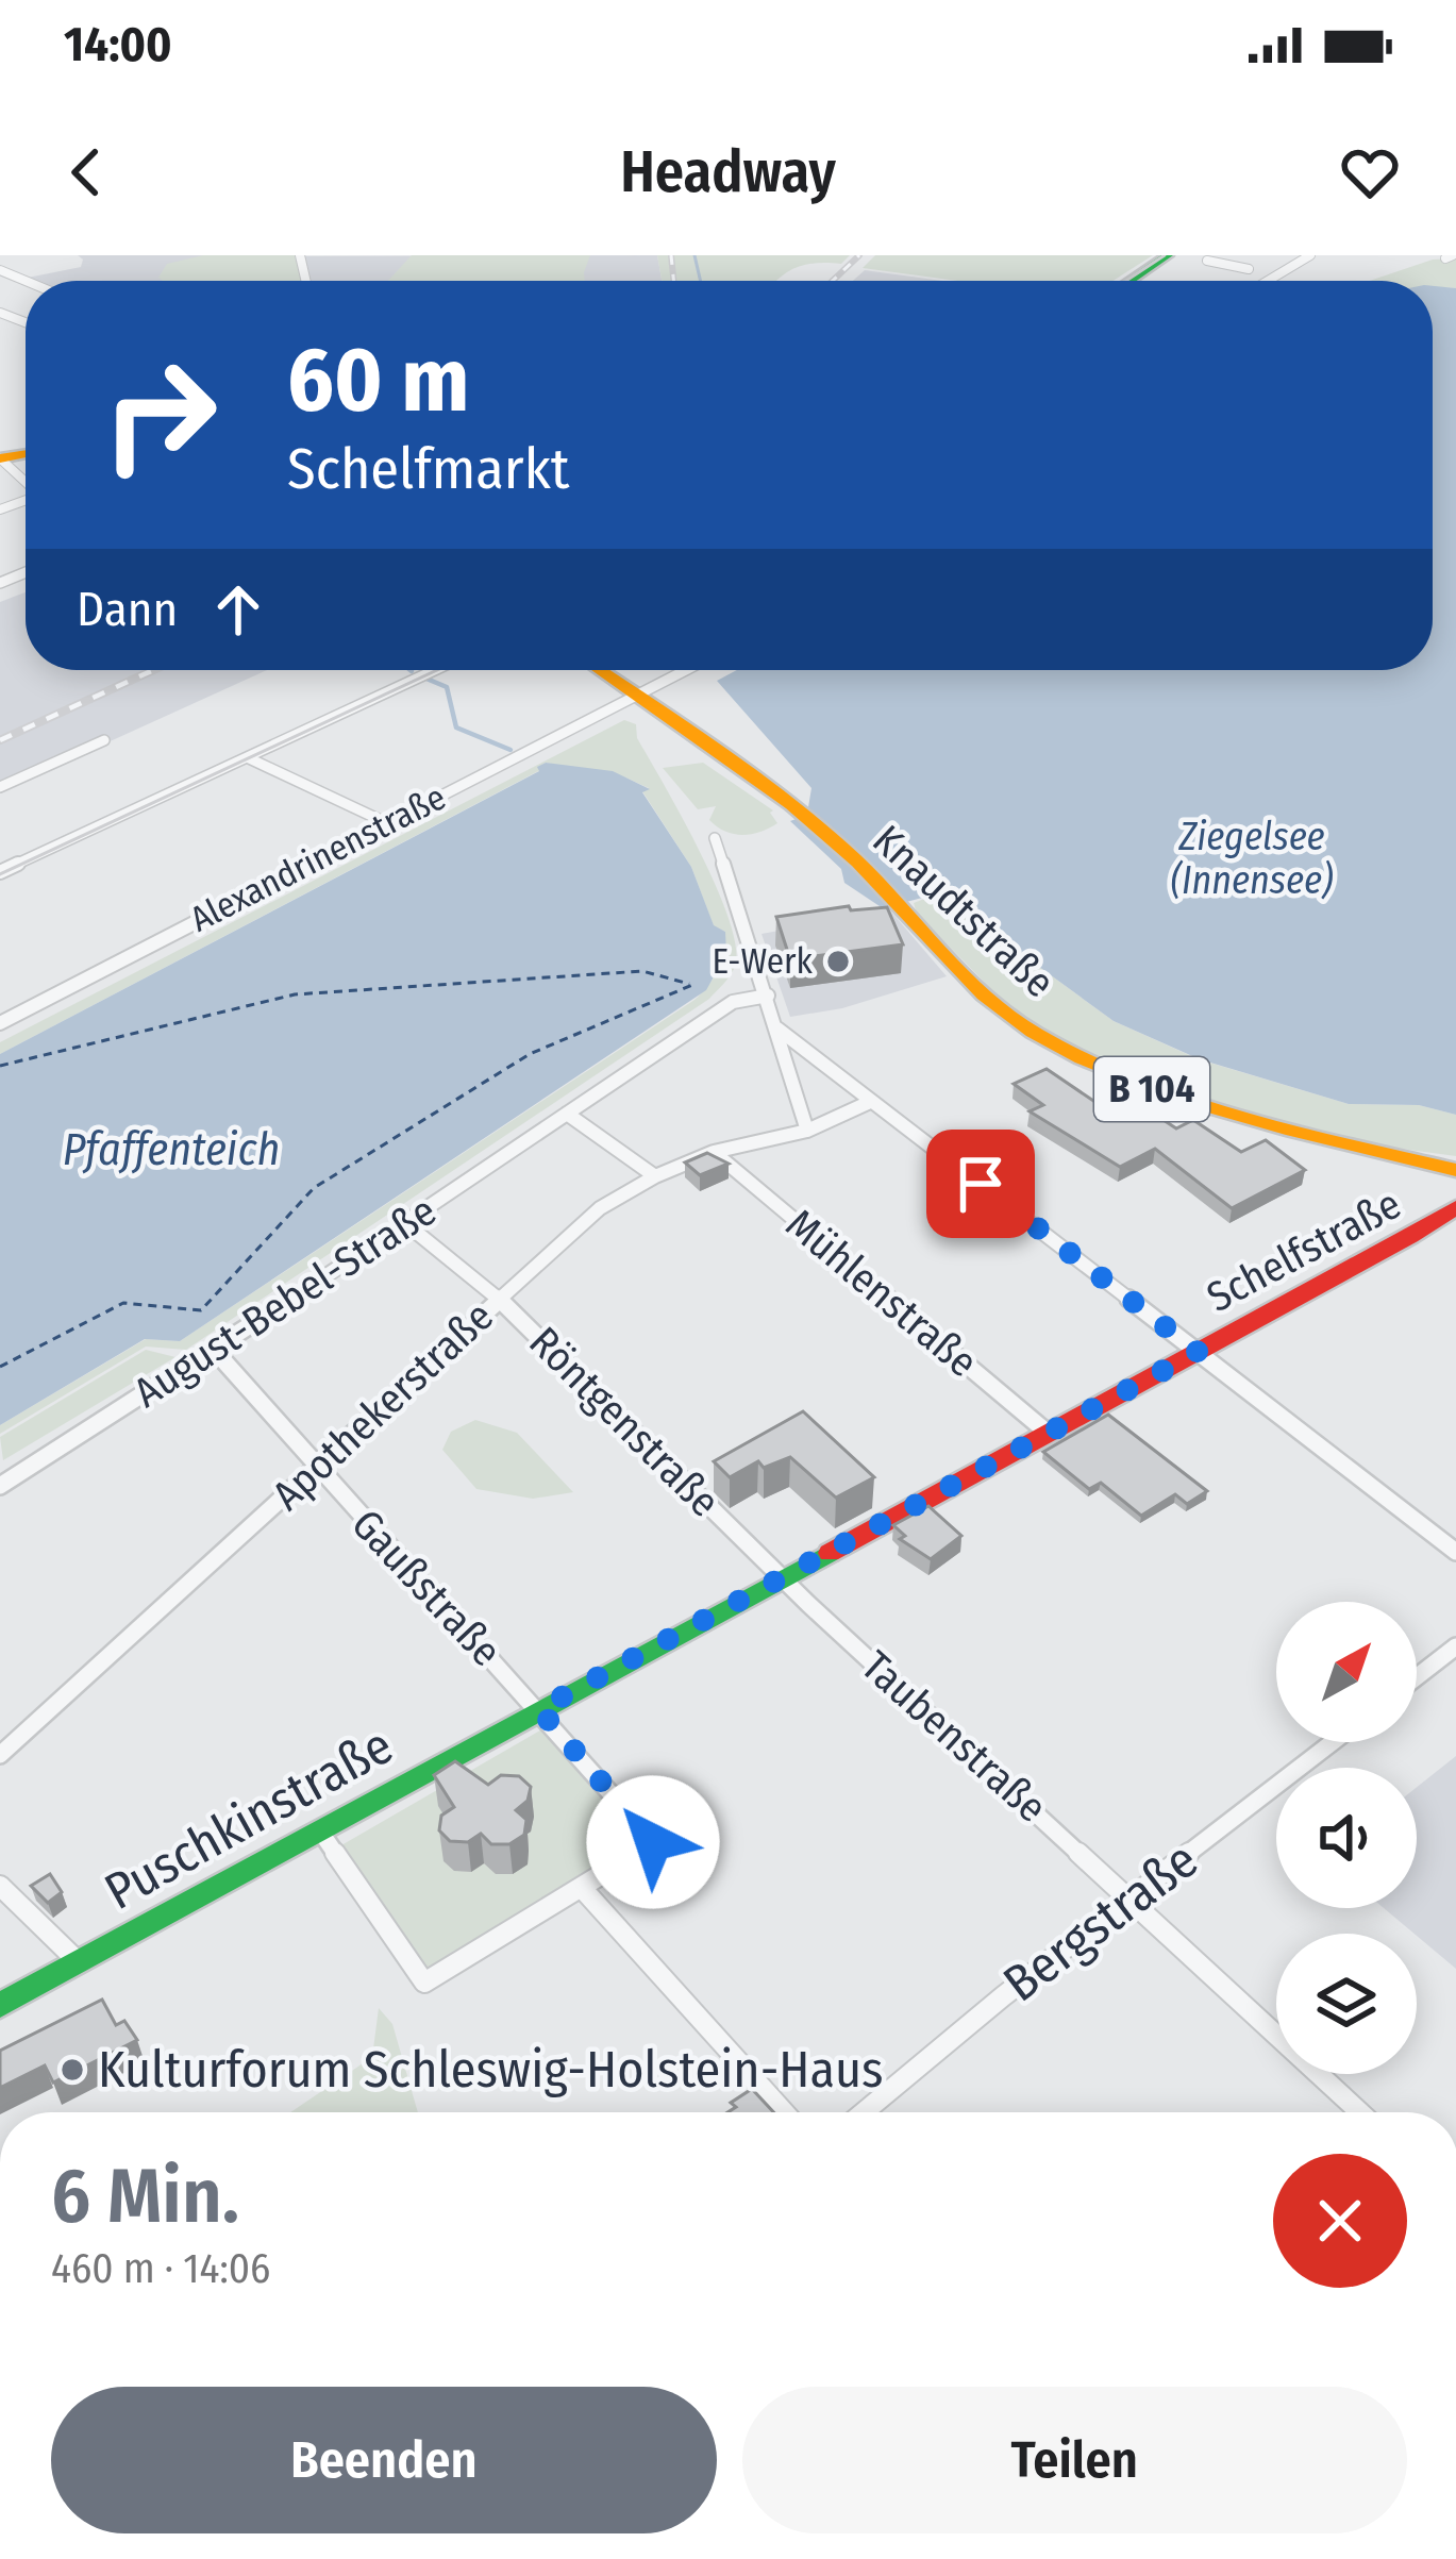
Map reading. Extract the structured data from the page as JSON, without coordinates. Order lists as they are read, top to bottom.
{
  "streets": {
    "main road": [
      "Knaudtstraße",
      "B 104",
      "Schelfstraße",
      "Puschkinstraße"
    ],
    "street": [
      "Alexandrinenstraße",
      "Mühlenstraße",
      "August-Bebel-Straße",
      "Apothekerstraße",
      "Röntgenstraße",
      "Gaußstraße",
      "Taubenstraße",
      "Bergstraße"
    ]
  },
  "crossings": [
    ["Alexandrinenstraße", "Knaudtstraße"],
    ["Alexandrinenstraße", "B 104"],
    ["Knaudtstraße", "B 104"],
    ["Schelfstraße", "Mühlenstraße"],
    ["Schelfstraße", "Röntgenstraße"],
    ["Schelfstraße", "Taubenstraße"],
    ["Schelfstraße", "Puschkinstraße"],
    ["Mühlenstraße", "Apothekerstraße"],
    ["August-Bebel-Straße", "Röntgenstraße"],
    ["August-Bebel-Straße", "Gaußstraße"],
    ["Apothekerstraße", "Röntgenstraße"],
    ["Apothekerstraße", "Gaußstraße"],
    ["Röntgenstraße", "Taubenstraße"],
    ["Röntgenstraße", "Puschkinstraße"],
    ["Gaußstraße", "Puschkinstraße"],
    ["Taubenstraße", "Puschkinstraße"],
    ["Taubenstraße", "Bergstraße"]
  ],
  "water": ["Ziegelsee (Innensee)", "Pfaffenteich"],
  "places": ["E-Werk", "Kulturforum Schleswig-Holstein-Haus"],
  "north": "top right",
  "page": {
    "status": "14:00",
    "header": "Headway",
    "turn": ["60 m", "Schelfmarkt"],
    "then": "Dann",
    "heading": ["6 Min.", "460 m · 14:06"],
    "buttons": ["Beenden", "Teilen"]
  }
}
